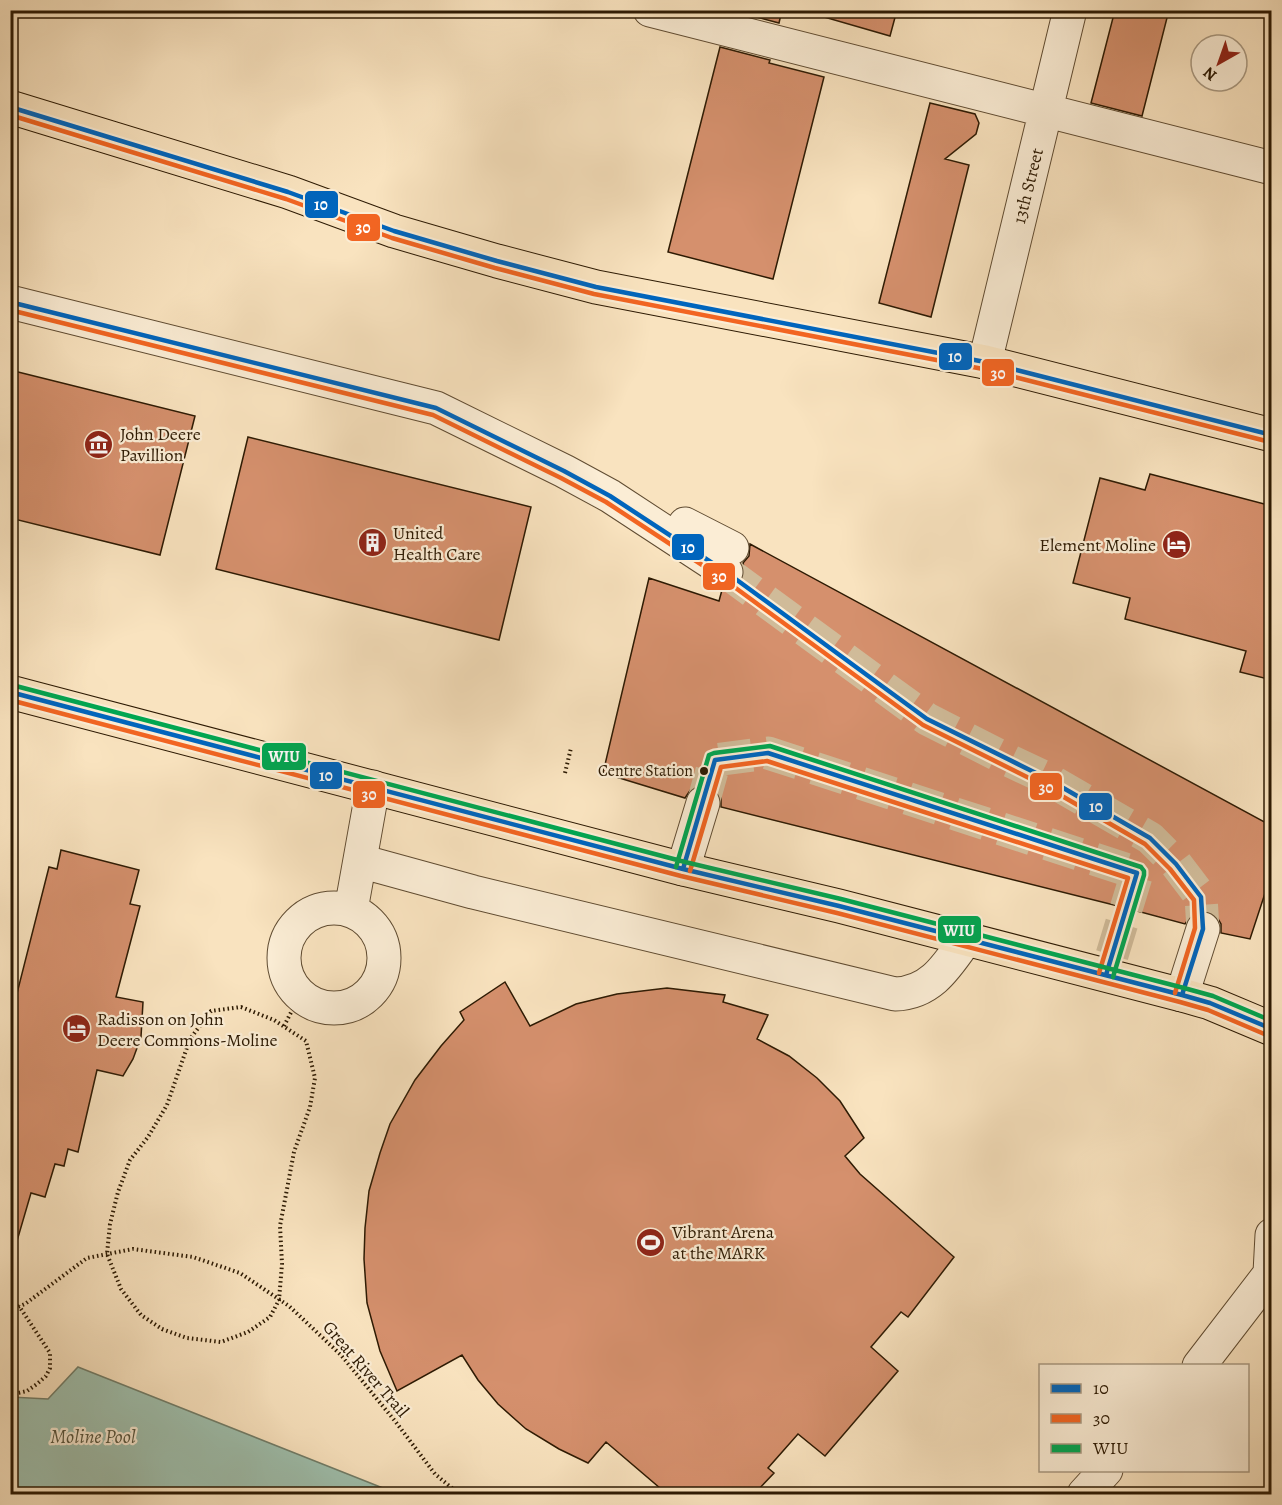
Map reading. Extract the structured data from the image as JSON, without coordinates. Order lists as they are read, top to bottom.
{
  "streets": {
    "street": ["13th Street"],
    "path": ["Great River Trail"]
  },
  "water": ["Moline Pool"],
  "places": {
    "museum": ["John Deere Pavillion"],
    "building": ["United Health Care"],
    "hotel": ["Element Moline", "Radisson on John Deere Commons-Moline"],
    "other": ["Centre Station"],
    "sports": ["Vibrant Arena at the MARK"]
  },
  "lines": ["transit line 10", "transit line 30", "transit line WIU"],
  "legend": ["10", "30", "WIU"],
  "north": "bottom left"
}
